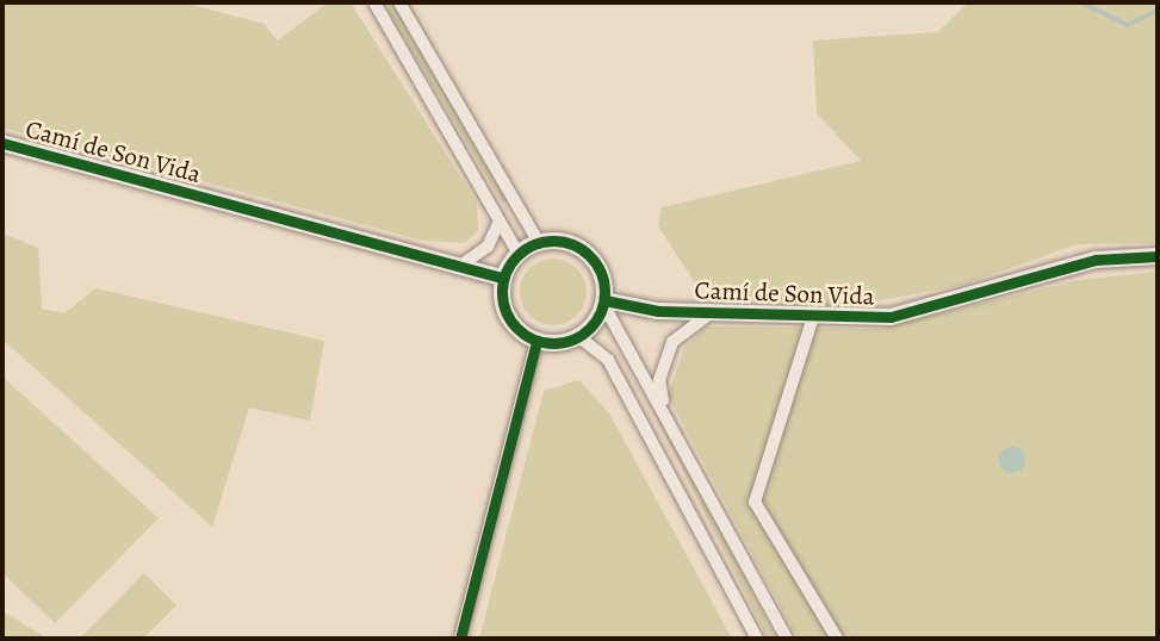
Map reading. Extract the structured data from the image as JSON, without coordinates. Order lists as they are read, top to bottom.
{
  "streets": {
    "street": ["Camí de Son Vida"]
  }
}
